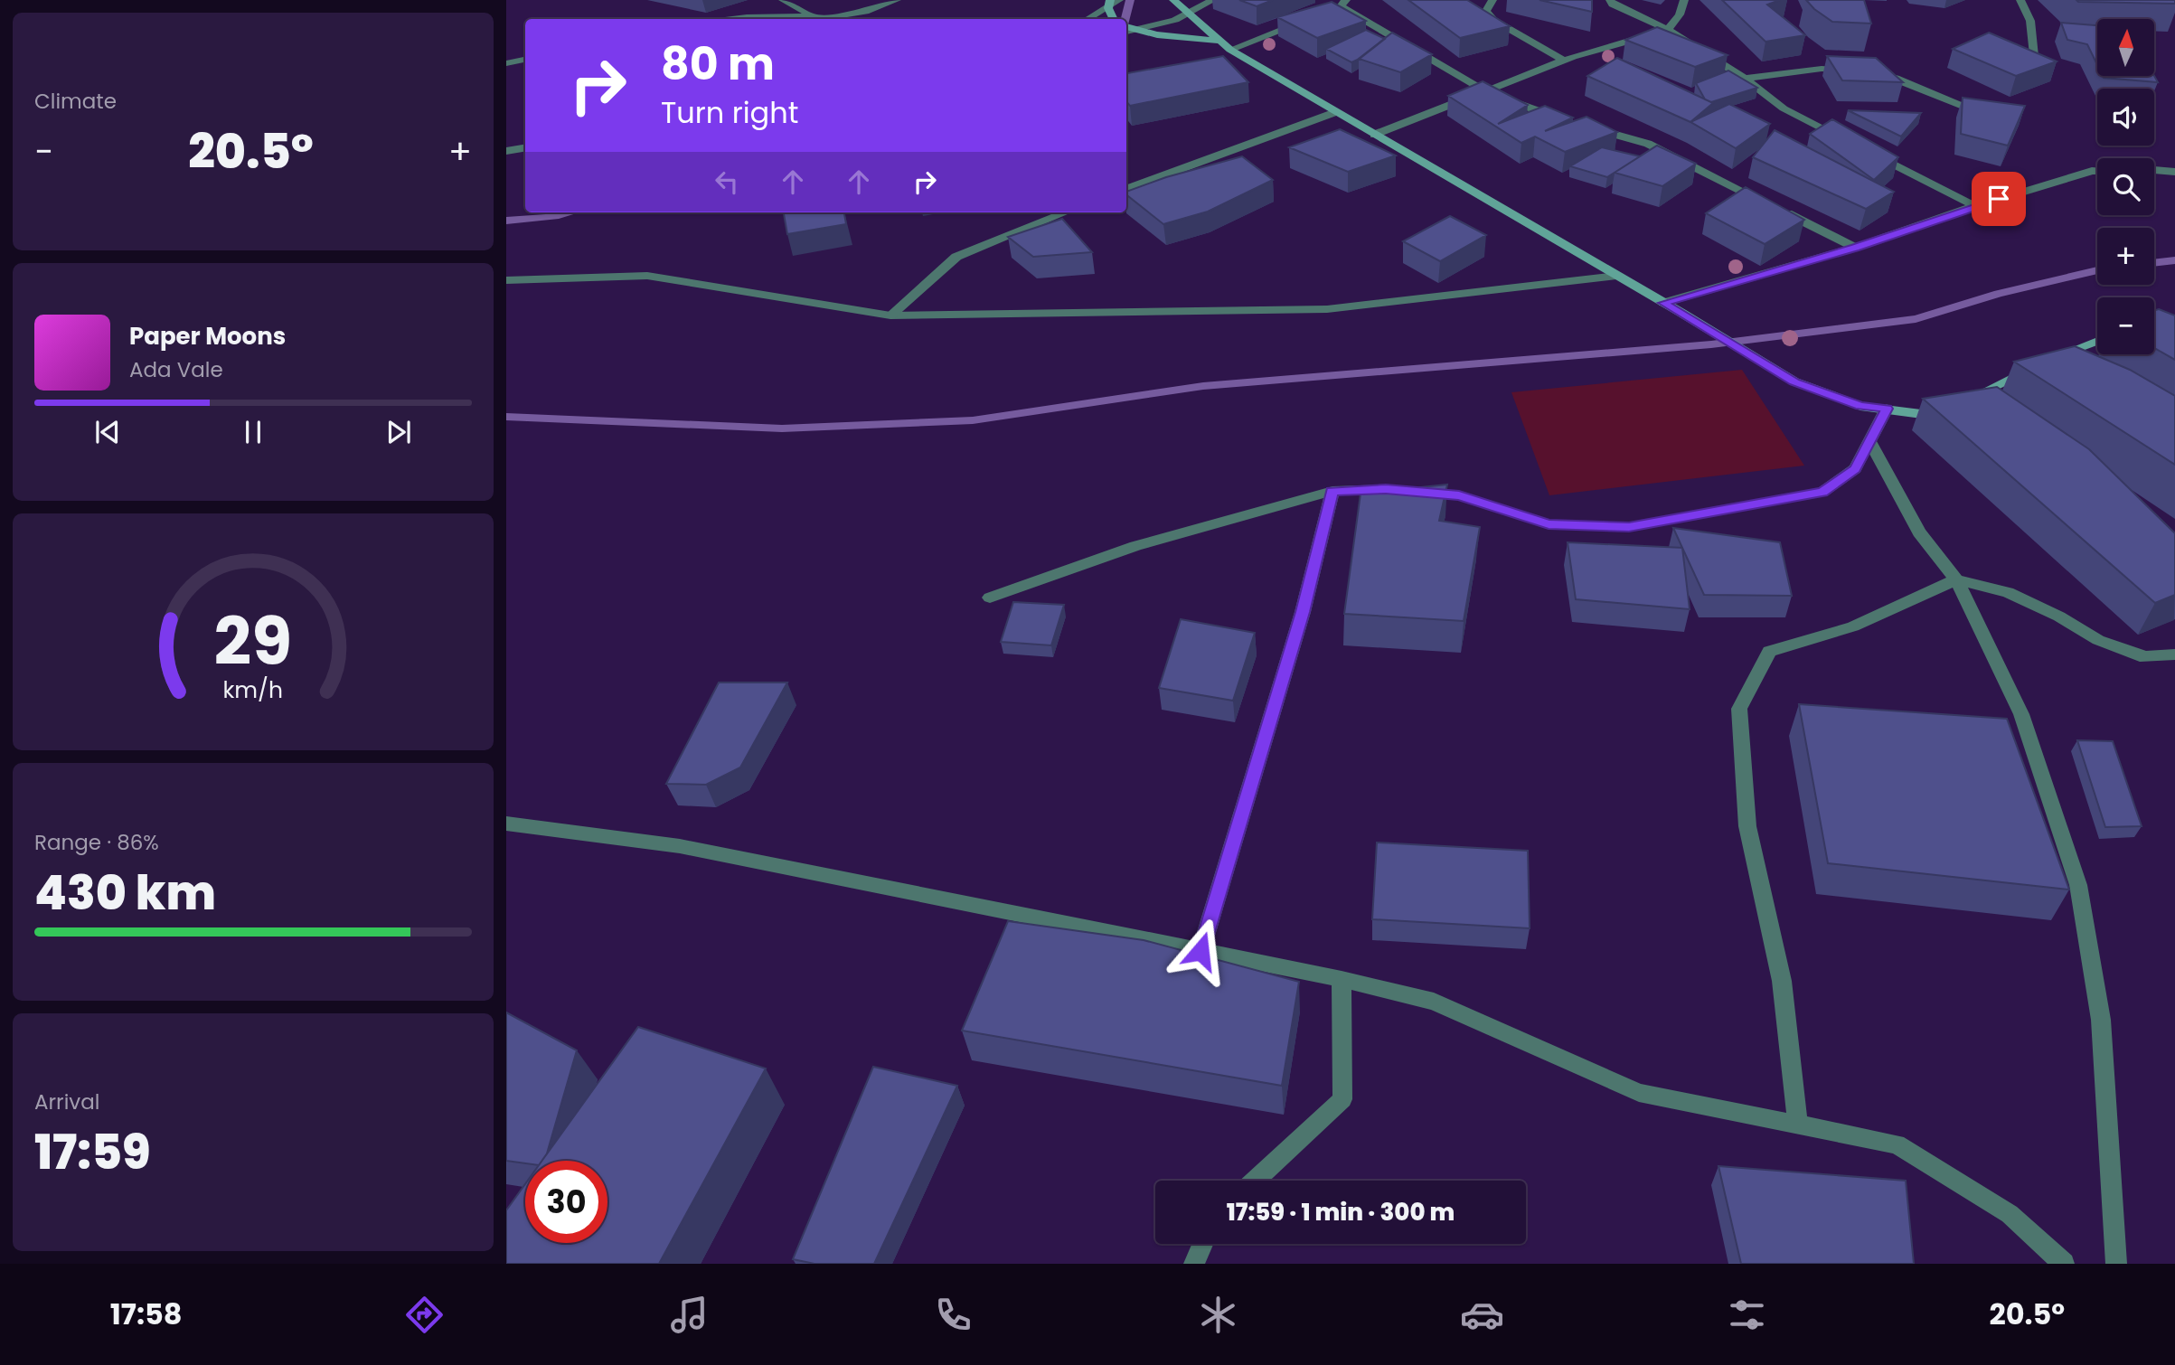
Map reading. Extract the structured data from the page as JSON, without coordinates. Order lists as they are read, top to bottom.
{
  "north": "top",
  "page": {
    "tile": [
      "Climate",
      ["Range · 86%", "430 km"],
      ["Arrival", "17:59"]
    ],
    "map_buttons": ["+", "−"],
    "turn": ["80 m", "Turn right"],
    "heat": ["−", "20.5°", "+"],
    "song": ["Paper Moons", "Ada Vale"],
    "limit": "30",
    "trip": "17:59 · 1 min · 300 m",
    "tabs": ["17:58", "20.5°"],
    "gauge": ["29", "km/h"]
  }
}
